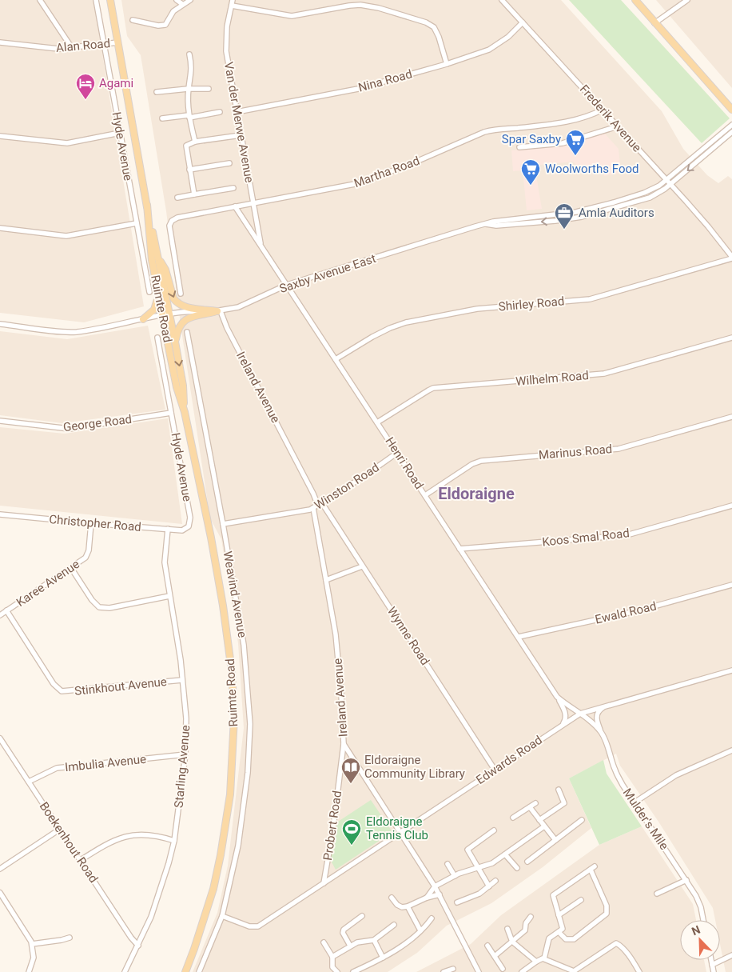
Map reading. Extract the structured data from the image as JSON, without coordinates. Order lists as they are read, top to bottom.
{
  "streets": {
    "main road": ["Ruimte Road"],
    "street": [
      "Alan Road",
      "Nina Road",
      "Frederik Avenue",
      "Van der Merwe Avenue",
      "Hyde Avenue",
      "Martha Road",
      "Saxby Avenue East",
      "Shirley Road",
      "Wilhelm Road",
      "Ireland Avenue",
      "George Road",
      "Marinus Road",
      "Henri Road",
      "Winston Road",
      "Christopher Road",
      "Koos Smal Road",
      "Karee Avenue",
      "Weavind Avenue",
      "Ewald Road",
      "Wynne Road",
      "Stinkhout Avenue",
      "Edwards Road",
      "Imbulia Avenue",
      "Starling Avenue",
      "Mulder's Mile",
      "Probert Road",
      "Boekenhout Road"
    ]
  },
  "crossings": [
    ["Alan Road", "Hyde Avenue"],
    ["Alan Road", "Ruimte Road"],
    ["Nina Road", "Frederik Avenue"],
    ["Nina Road", "Van der Merwe Avenue"],
    ["Frederik Avenue", "Martha Road"],
    ["Frederik Avenue", "Saxby Avenue East"],
    ["Frederik Avenue", "Shirley Road"],
    ["Van der Merwe Avenue", "Martha Road"],
    ["Van der Merwe Avenue", "Henri Road"],
    ["Hyde Avenue", "George Road"],
    ["Hyde Avenue", "Christopher Road"],
    ["Martha Road", "Henri Road"],
    ["Saxby Avenue East", "Ruimte Road"],
    ["Saxby Avenue East", "Ireland Avenue"],
    ["Saxby Avenue East", "Henri Road"],
    ["Shirley Road", "Henri Road"],
    ["Wilhelm Road", "Henri Road"],
    ["Ireland Avenue", "Winston Road"],
    ["Ireland Avenue", "Wynne Road"],
    ["Ireland Avenue", "Edwards Road"],
    ["Ireland Avenue", "Probert Road"],
    ["Marinus Road", "Henri Road"],
    ["Henri Road", "Winston Road"],
    ["Henri Road", "Koos Smal Road"],
    ["Henri Road", "Ewald Road"],
    ["Henri Road", "Edwards Road"],
    ["Henri Road", "Mulder's Mile"],
    ["Winston Road", "Weavind Avenue"],
    ["Winston Road", "Wynne Road"],
    ["Christopher Road", "Karee Avenue"],
    ["Christopher Road", "Starling Avenue"],
    ["Karee Avenue", "Stinkhout Avenue"],
    ["Weavind Avenue", "Edwards Road"],
    ["Wynne Road", "Edwards Road"],
    ["Stinkhout Avenue", "Starling Avenue"],
    ["Edwards Road", "Mulder's Mile"],
    ["Edwards Road", "Probert Road"],
    ["Imbulia Avenue", "Starling Avenue"],
    ["Imbulia Avenue", "Boekenhout Road"],
    ["Starling Avenue", "Boekenhout Road"]
  ],
  "districts": ["Eldoraigne"],
  "places": {
    "hotel": ["Agami"],
    "supermarket": ["Spar Saxby", "Woolworths Food"],
    "office": ["Amla Auditors"],
    "library": ["Eldoraigne Community Library"],
    "sports": ["Eldoraigne Tennis Club"]
  },
  "north": "top left"
}
